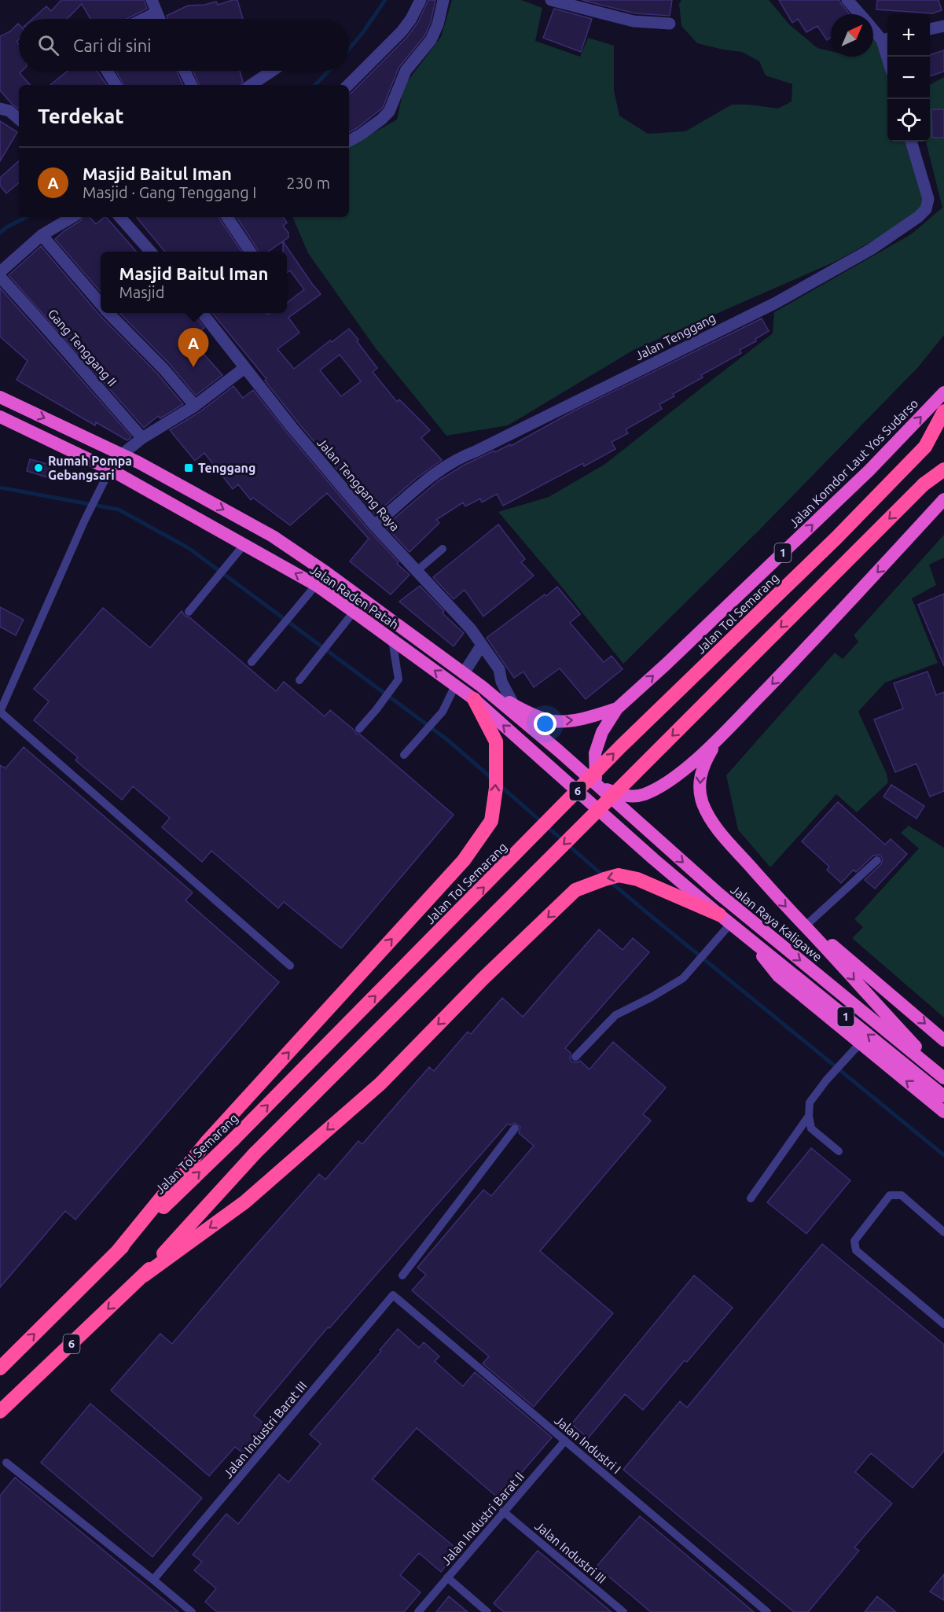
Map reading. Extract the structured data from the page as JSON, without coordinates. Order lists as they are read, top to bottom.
{
  "streets": {
    "highway": [
      "Jalan Komdor Laut Yos Sudarso",
      "1",
      "Jalan Raden Patah",
      "Jalan Tol Semarang",
      "6",
      "Jalan Raya Kaligawe"
    ],
    "street": ["Jalan Tenggang", "Gang Tenggang II", "Jalan Tenggang Raya"],
    "lane": [
      "Jalan Industri Barat III",
      "Jalan Industri I",
      "Jalan Industri Barat II",
      "Jalan Industri III"
    ]
  },
  "crossings": [
    ["Jalan Tenggang", "Jalan Tenggang Raya"],
    ["Jalan Komdor Laut Yos Sudarso", "1"],
    ["1", "Jalan Raden Patah"],
    ["1", "Jalan Raya Kaligawe"],
    ["Jalan Raden Patah", "Jalan Raya Kaligawe"],
    ["Jalan Industri Barat III", "Jalan Industri I"],
    ["Jalan Industri I", "Jalan Industri Barat II"],
    ["Jalan Industri Barat II", "Jalan Industri III"]
  ],
  "places": {
    "other": ["Rumah Pompa Gebangsari"],
    "transit": ["Tenggang"]
  },
  "north": "top right",
  "page": {
    "map_buttons": ["+", "−"],
    "search": "Cari di sini",
    "heading": "Terdekat",
    "list": [
      {
        "mark": "A",
        "name": "Masjid Baitul Iman",
        "note": "Masjid · Gang Tenggang I",
        "value": "230 m"
      }
    ],
    "popup": ["Masjid Baitul Iman", "Masjid"],
    "pins": "A"
  }
}
